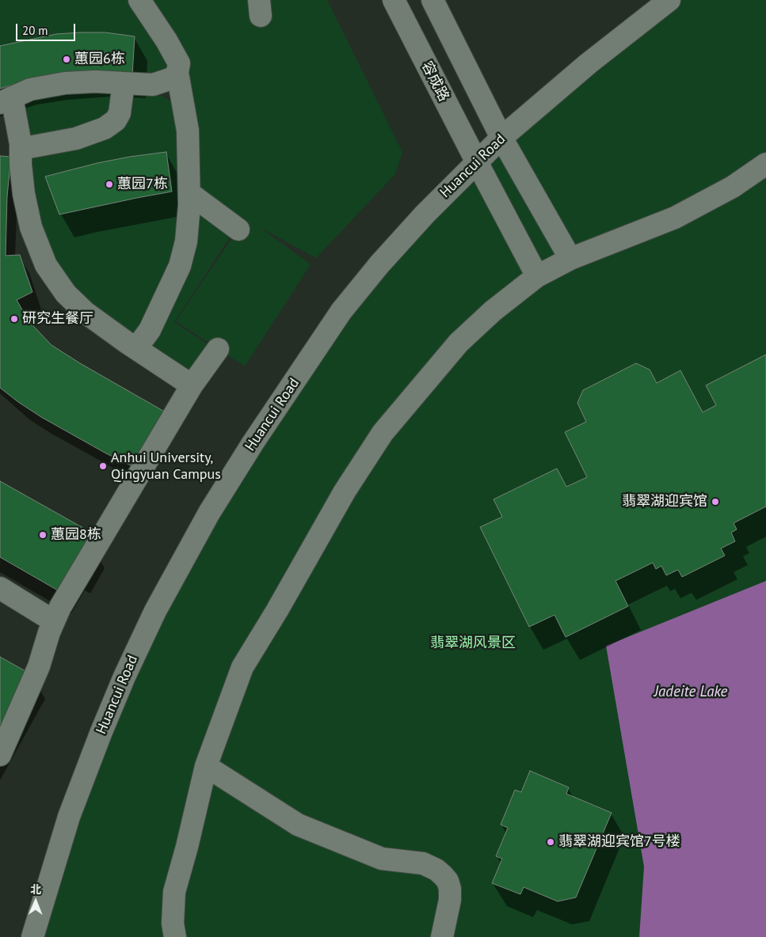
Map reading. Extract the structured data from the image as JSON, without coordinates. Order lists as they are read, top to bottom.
{
  "streets": {
    "street": ["容成路", "Huancui Road"]
  },
  "crossings": [
    ["容成路", "Huancui Road"]
  ],
  "water": ["Jadeite Lake"],
  "parks": ["翡翠湖风景区"],
  "places": [
    "蕙园6栋",
    "蕙园7栋",
    "研究生餐厅",
    "Anhui University, Qingyuan Campus",
    "翡翠湖迎宾馆",
    "蕙园8栋",
    "翡翠湖迎宾馆7号楼"
  ],
  "scale_bar": "20 m",
  "north": "top"
}
